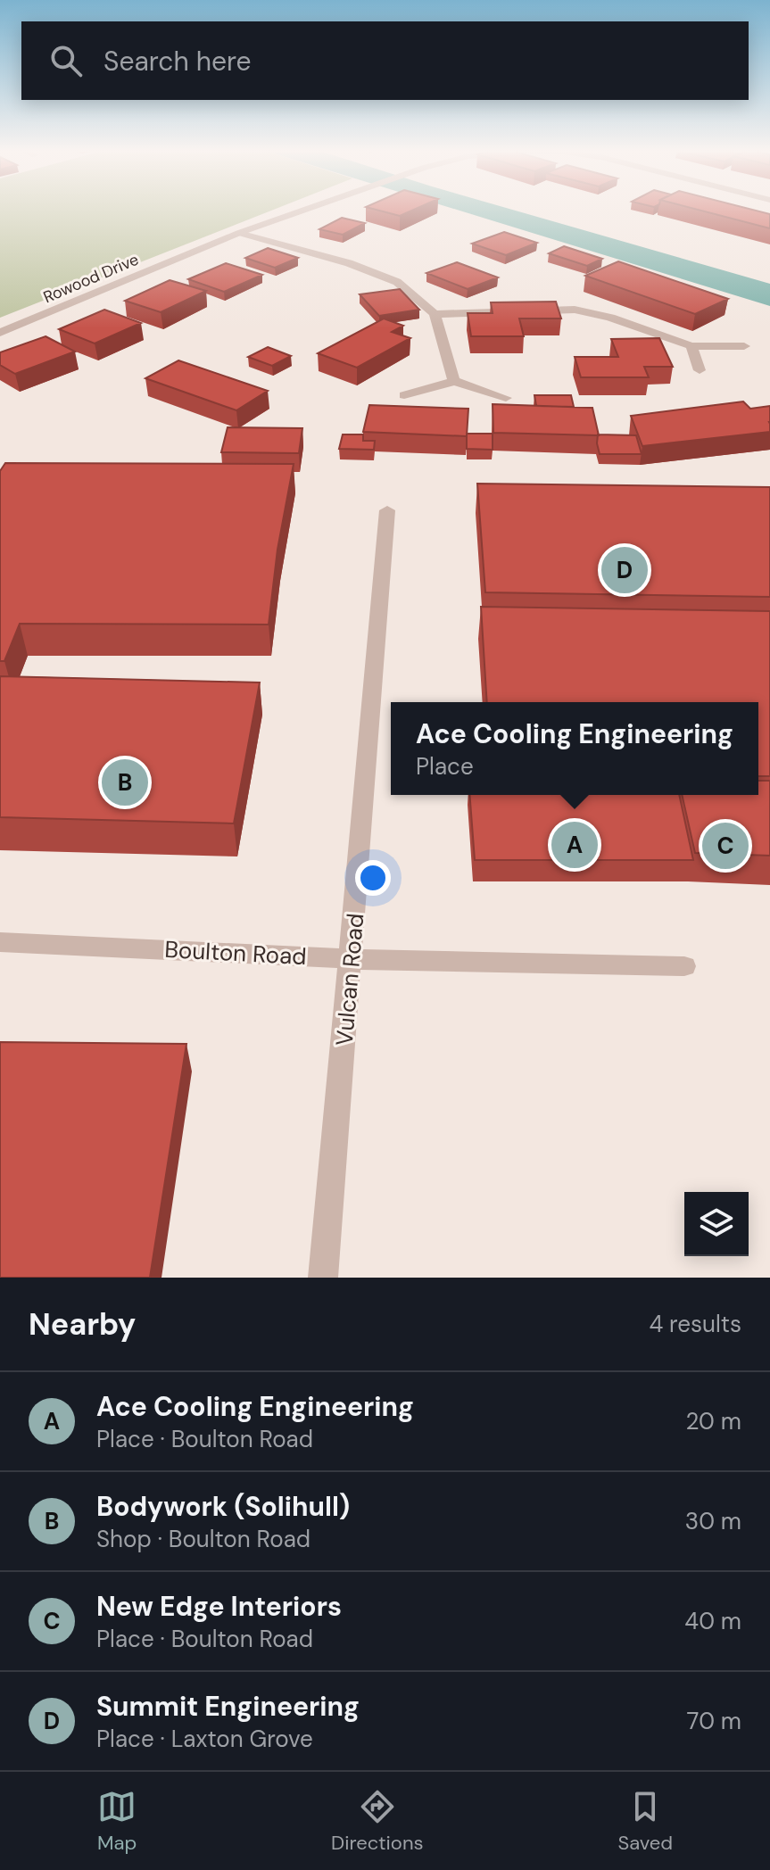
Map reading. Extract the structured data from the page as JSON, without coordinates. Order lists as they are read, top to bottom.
{
  "streets": {
    "street": ["Rowood Drive", "Boulton Road", "Vulcan Road"]
  },
  "crossings": [
    ["Boulton Road", "Vulcan Road"]
  ],
  "page": {
    "search": "Search here",
    "pins": [
      "D",
      "B",
      "A",
      "C"
    ],
    "popup": ["Ace Cooling Engineering", "Place"],
    "heading": ["Nearby", "4 results"],
    "list": [
      {
        "mark": "A",
        "name": "Ace Cooling Engineering",
        "note": "Place · Boulton Road",
        "value": "20 m"
      },
      {
        "mark": "B",
        "name": "Bodywork (Solihull)",
        "note": "Shop · Boulton Road",
        "value": "30 m"
      },
      {
        "mark": "C",
        "name": "New Edge Interiors",
        "note": "Place · Boulton Road",
        "value": "40 m"
      },
      {
        "mark": "D",
        "name": "Summit Engineering",
        "note": "Place · Laxton Grove",
        "value": "70 m"
      }
    ],
    "nav": ["Map", "Directions", "Saved"]
  }
}
